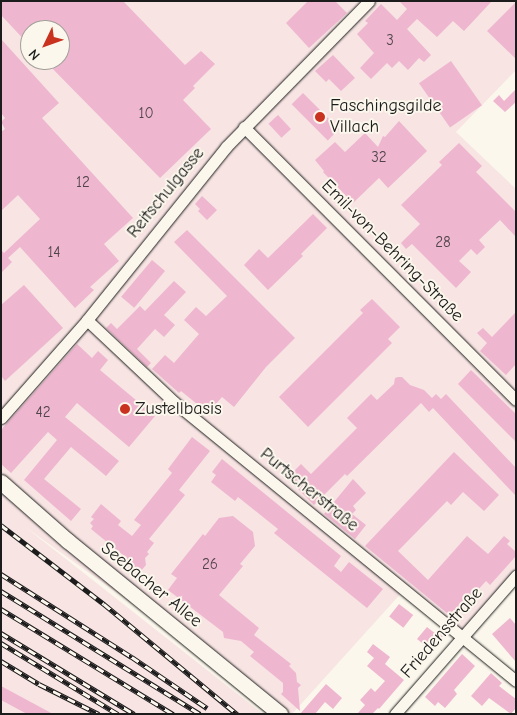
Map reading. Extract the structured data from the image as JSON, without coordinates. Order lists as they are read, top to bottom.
{
  "streets": {
    "street": [
      "Reitschulgasse",
      "Emil-von-Behring-Straße",
      "Purtscherstraße",
      "Seebacher Allee",
      "Friedensstraße"
    ]
  },
  "crossings": [
    ["Reitschulgasse", "Emil-von-Behring-Straße"],
    ["Reitschulgasse", "Purtscherstraße"],
    ["Purtscherstraße", "Friedensstraße"]
  ],
  "places": ["Faschingsgilde Villach", "Zustellbasis"],
  "house_numbers": [
    "3",
    "10",
    "32",
    "12",
    "28",
    "14",
    "42",
    "26"
  ],
  "north": "bottom left"
}
